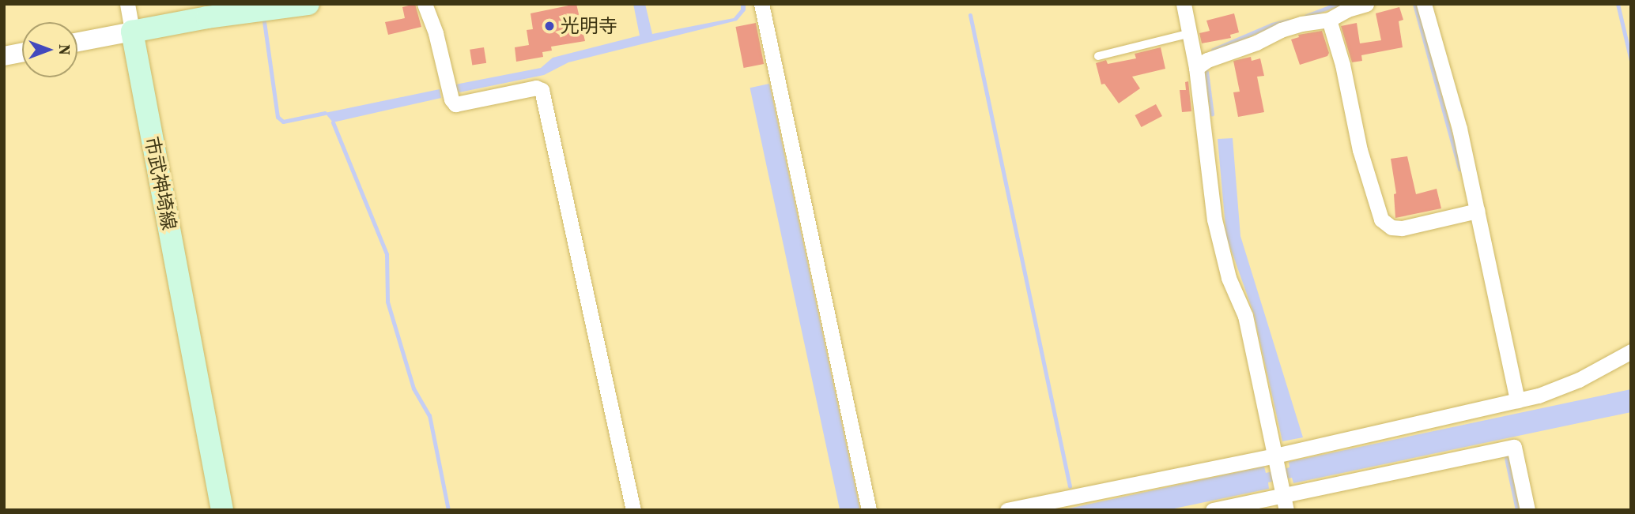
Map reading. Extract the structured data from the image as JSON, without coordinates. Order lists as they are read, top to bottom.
{
  "streets": {
    "main road": ["市武神埼線"]
  },
  "places": ["光明寺"],
  "north": "right"
}
